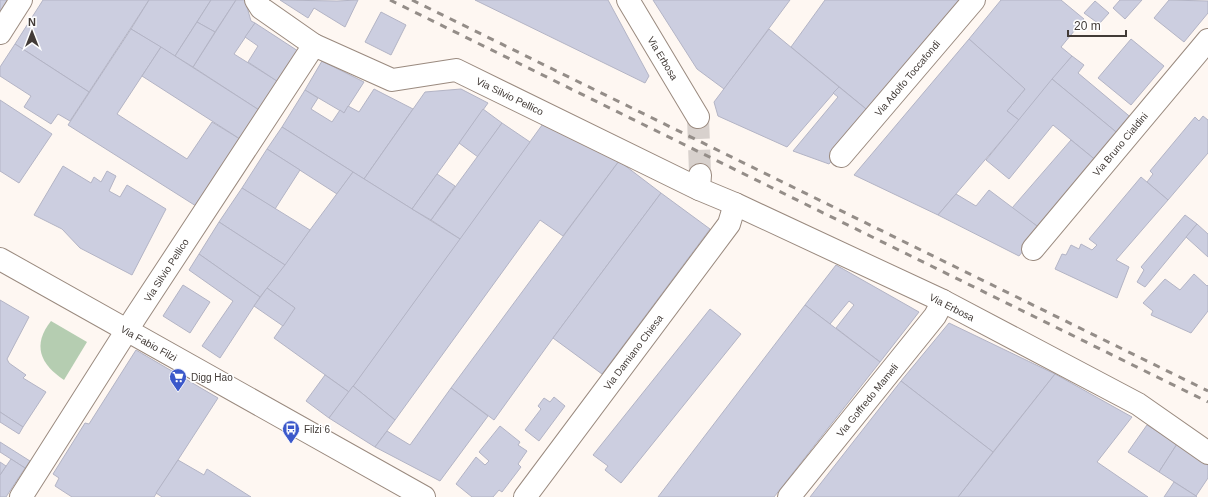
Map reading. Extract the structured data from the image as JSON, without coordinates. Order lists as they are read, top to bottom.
{
  "streets": {
    "street": [
      "Via Erbosa",
      "Via Adolfo Toccafondi",
      "Via Silvio Pellico",
      "Via Bruno Cialdini",
      "Via Fabio Filzi",
      "Via Damiano Chiesa",
      "Via Goffredo Mameli"
    ]
  },
  "crossings": [
    ["Via Erbosa", "Via Silvio Pellico"],
    ["Via Erbosa", "Via Damiano Chiesa"],
    ["Via Erbosa", "Via Goffredo Mameli"],
    ["Via Silvio Pellico", "Via Fabio Filzi"]
  ],
  "places": {
    "supermarket": ["Digg Hao"],
    "bus stop": ["Filzi 6"]
  },
  "scale_bar": "20 m",
  "north": "top"
}
